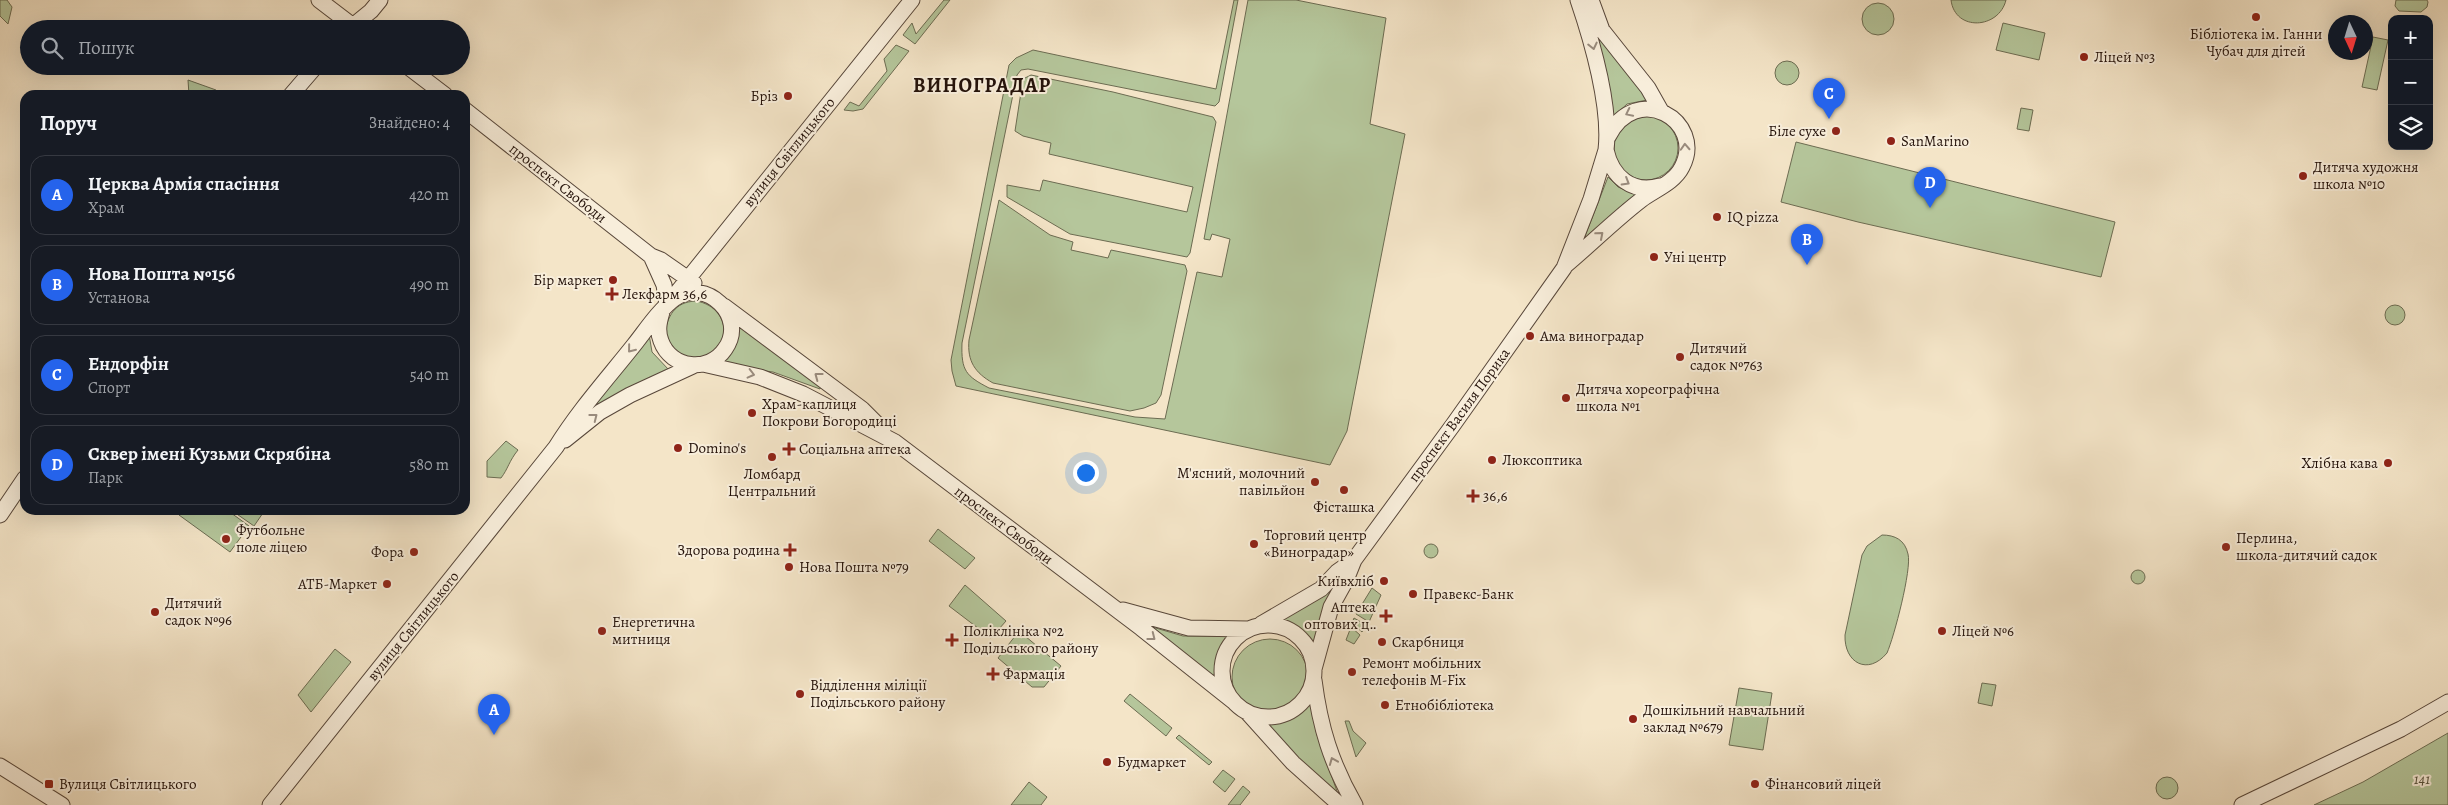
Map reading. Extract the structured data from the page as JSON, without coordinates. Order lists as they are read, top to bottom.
{
  "streets": {
    "street": ["вулиця Світлицького", "проспект Свободи", "проспект Василя Порика"]
  },
  "crossings": [
    ["вулиця Світлицького", "проспект Свободи"],
    ["проспект Свободи", "проспект Василя Порика"]
  ],
  "districts": ["ВИНОГРАДАР"],
  "parks": ["141"],
  "places": {
    "other": [
      "Бібліотека ім. Ганни Чубач для дітей",
      "Ліцей №3",
      "Бріз",
      "Біле сухе",
      "SanMarino",
      "Дитяча художня школа №10",
      "IQ pizza",
      "Уні центр",
      "Бір маркет",
      "Ама виноградар",
      "Дитячий садок №763",
      "Дитяча хореографічна школа №1",
      "Храм-каплиця Покрови Богородиці",
      "Domino's",
      "Ломбард Центральний",
      "Люксоптика",
      "Хлібна кава",
      "М'ясний, молочний павільйон",
      "Фісташка",
      "Футбольне поле ліцею",
      "Торговий центр «Виноградар»",
      "Перлина, школа-дитячий садок",
      "Фора",
      "Нова Пошта №79",
      "Київхліб",
      "АТБ-Маркет",
      "Правекс-Банк",
      "Дитячий садок №96",
      "Енергетична митниця",
      "Ліцей №6",
      "Скарбниця",
      "Ремонт мобільних телефонів M-Fix",
      "Відділення міліції Подільського району",
      "Етнобібліотека",
      "Дошкільний навчальний заклад №679",
      "Будмаркет",
      "Фінансовий ліцей"
    ],
    "health": [
      "Лекфарм 36,6",
      "Соціальна аптека",
      "36,6",
      "Здорова родина",
      "Аптека оптових ц‥",
      "Поліклініка №2 Подільського району",
      "Фармація"
    ],
    "transit": ["Вулиця Світлицького"]
  },
  "north": "bottom",
  "page": {
    "map_buttons": ["+", "−"],
    "search": "Пошук",
    "pins": [
      "C",
      "D",
      "B",
      "A"
    ],
    "heading": ["Поруч", "Знайдено: 4"],
    "list": [
      {
        "mark": "A",
        "name": "Церква Армія спасіння",
        "note": "Храм",
        "value": "420 m"
      },
      {
        "mark": "B",
        "name": "Нова Пошта №156",
        "note": "Установа",
        "value": "490 m"
      },
      {
        "mark": "C",
        "name": "Ендорфін",
        "note": "Спорт",
        "value": "540 m"
      },
      {
        "mark": "D",
        "name": "Сквер імені Кузьми Скрябіна",
        "note": "Парк",
        "value": "580 m"
      }
    ]
  }
}
